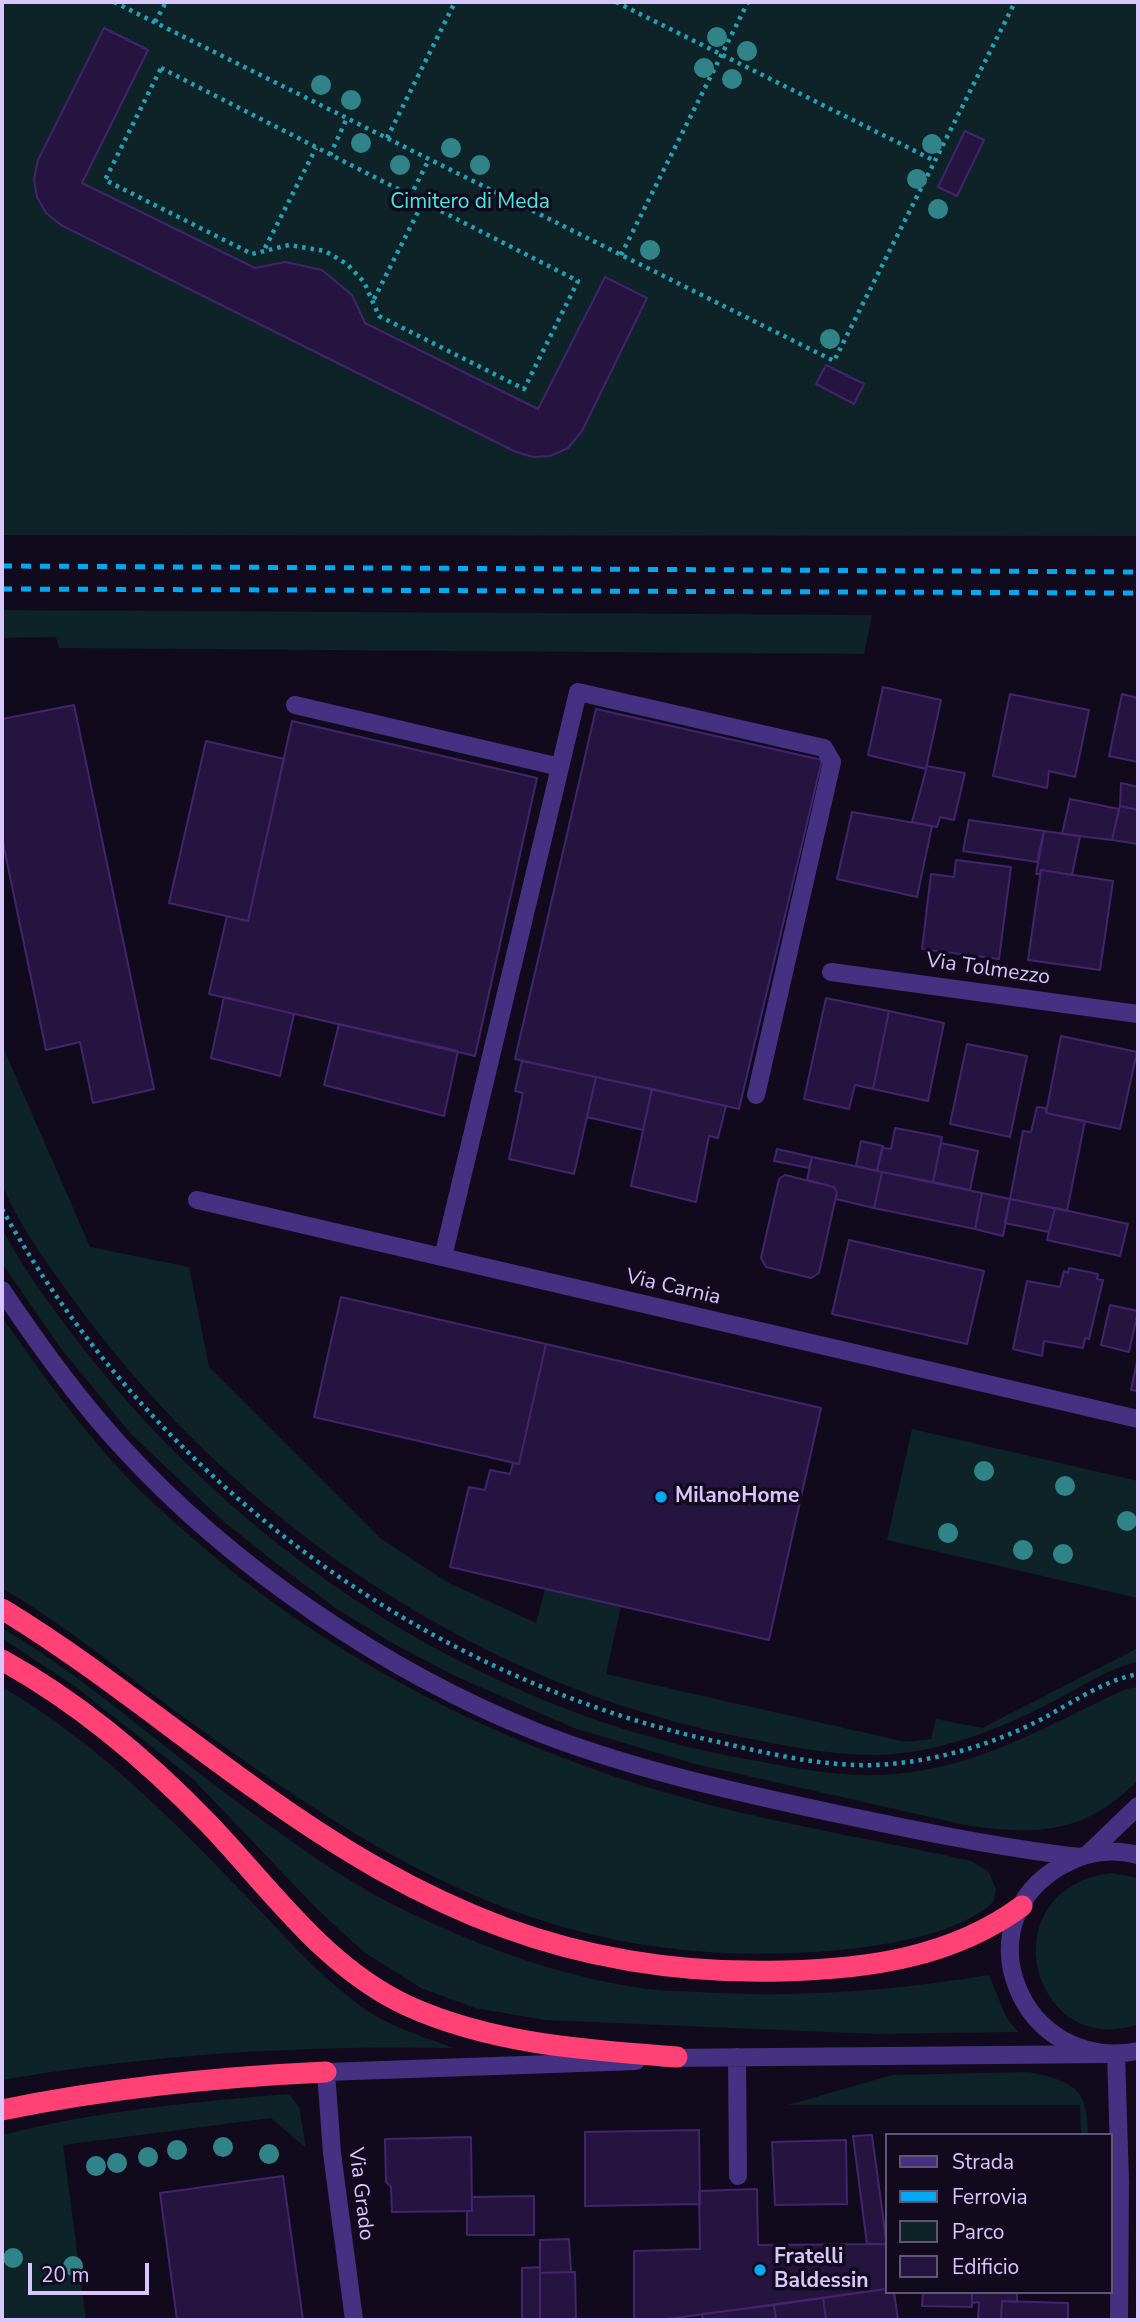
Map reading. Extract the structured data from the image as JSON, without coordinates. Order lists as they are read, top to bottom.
{
  "streets": {
    "street": ["Via Tolmezzo", "Via Carnia", "Via Grado"]
  },
  "parks": ["Cimitero di Meda"],
  "places": ["MilanoHome", "Fratelli Baldessin"],
  "legend": [
    "Strada",
    "Ferrovia",
    "Parco",
    "Edificio"
  ],
  "scale_bar": "20 m"
}
